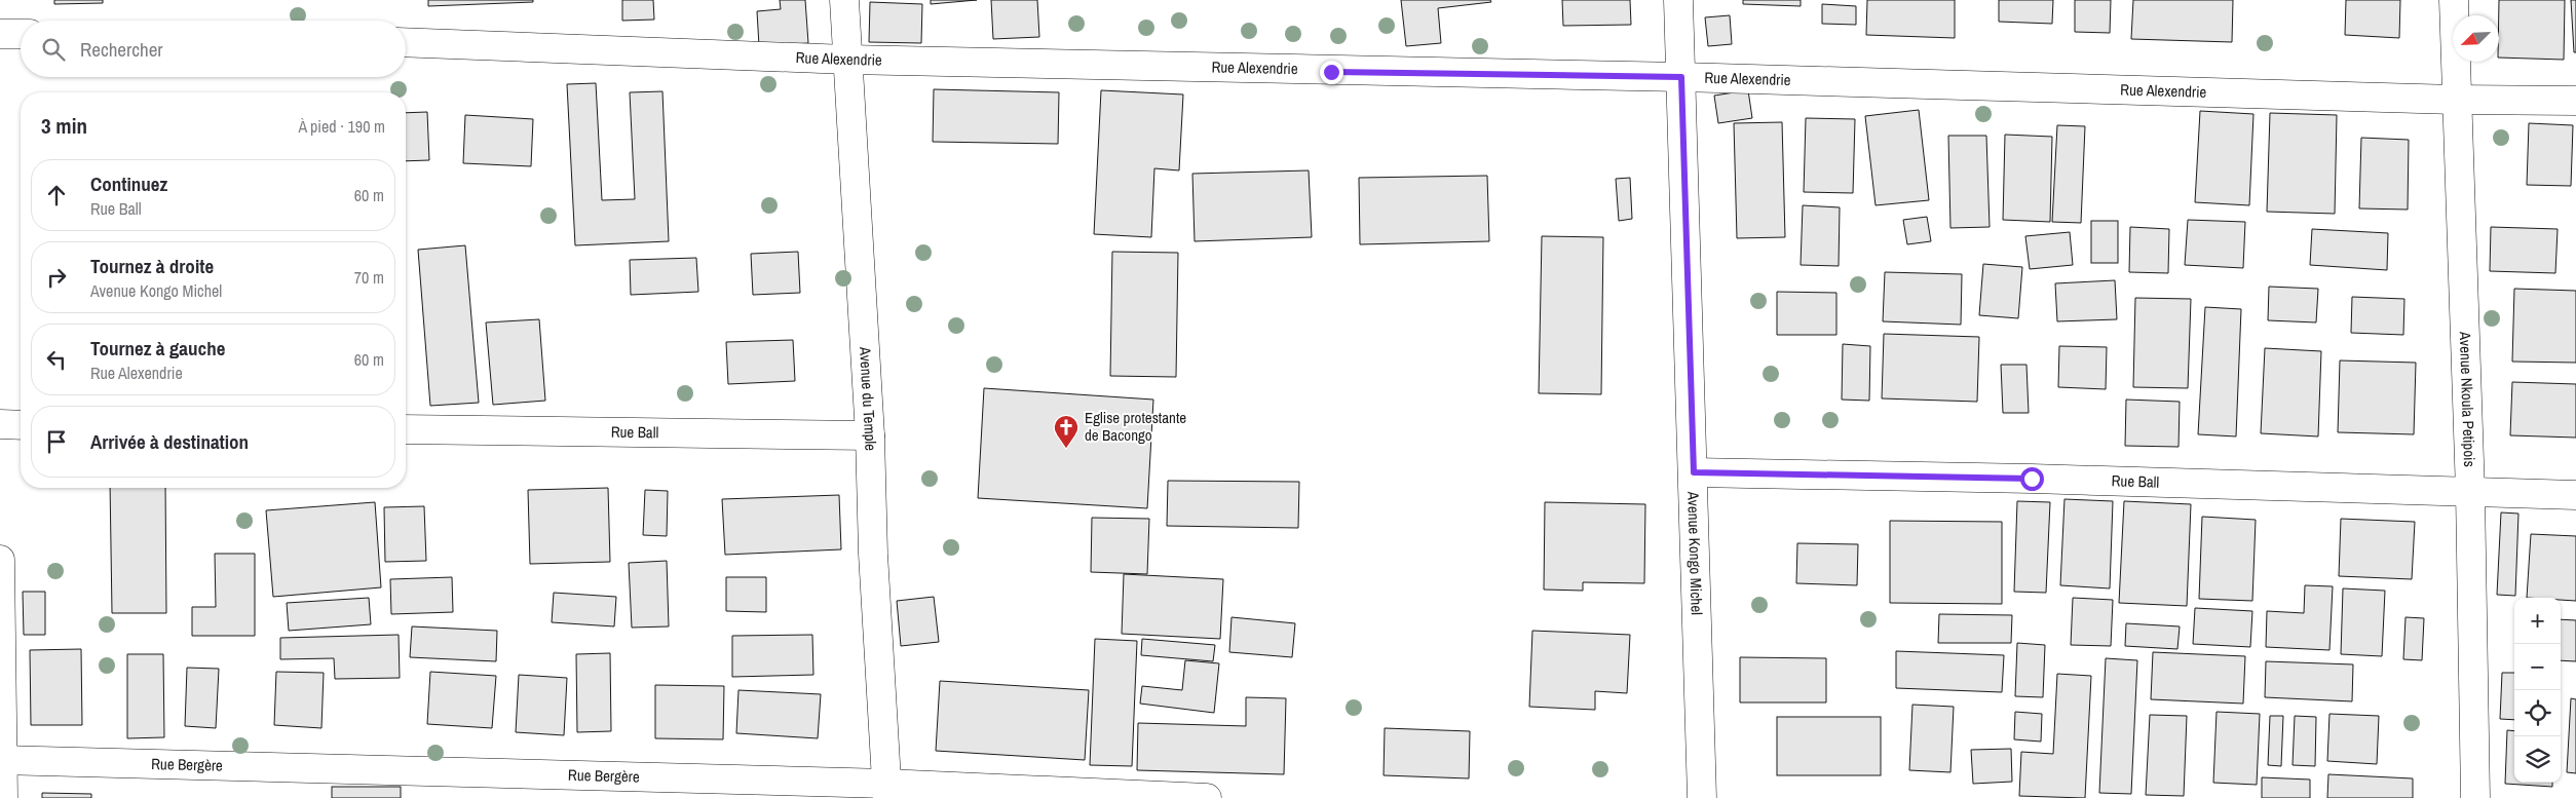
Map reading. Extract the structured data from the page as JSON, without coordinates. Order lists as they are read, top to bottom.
{
  "streets": {
    "street": [
      "Rue Alexendrie",
      "Avenue du Temple",
      "Avenue Nkoula Petipois",
      "Rue Ball",
      "Avenue Kongo Michel",
      "Rue Bergère"
    ]
  },
  "crossings": [
    ["Rue Alexendrie", "Avenue du Temple"],
    ["Rue Alexendrie", "Avenue Nkoula Petipois"],
    ["Rue Alexendrie", "Avenue Kongo Michel"],
    ["Avenue du Temple", "Rue Ball"],
    ["Avenue du Temple", "Rue Bergère"],
    ["Avenue Nkoula Petipois", "Rue Ball"],
    ["Rue Ball", "Avenue Kongo Michel"]
  ],
  "places": {
    "church": ["Eglise protestante de Bacongo"]
  },
  "north": "bottom left",
  "page": {
    "search": "Rechercher",
    "heading": ["3 min", "À pied · 190 m"],
    "list": [
      ["Continuez", "Rue Ball", "60 m"],
      ["Tournez à droite", "Avenue Kongo Michel", "70 m"],
      ["Tournez à gauche", "Rue Alexendrie", "60 m"],
      "Arrivée à destination"
    ],
    "map_buttons": ["+", "−"]
  }
}
